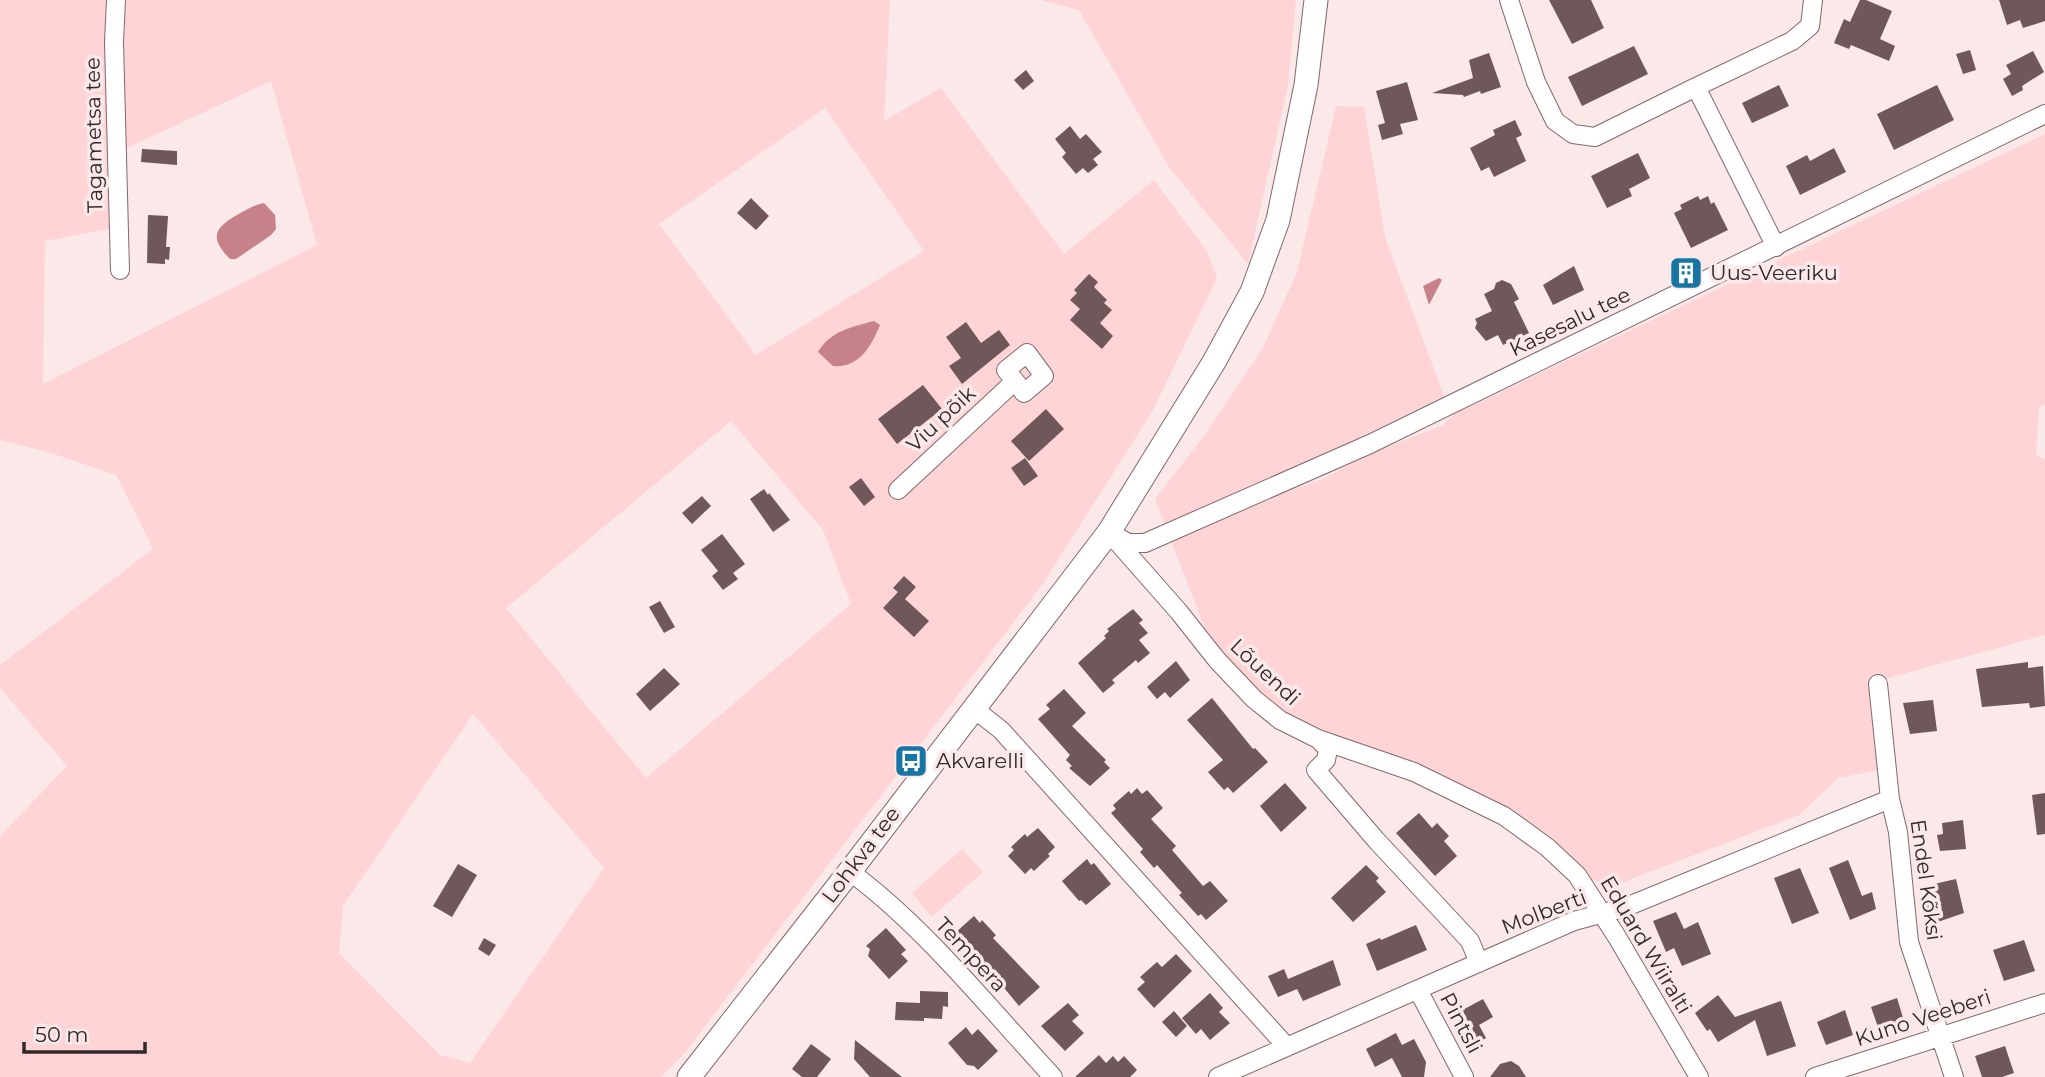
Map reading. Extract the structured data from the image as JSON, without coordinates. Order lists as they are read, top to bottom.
{
  "streets": {
    "street": [
      "Tagametsa tee",
      "Kasesalu tee",
      "Viu põik",
      "Lõuendi",
      "Lohkva tee",
      "Endel Kõksi",
      "Molberti",
      "Eduard Wiiralti",
      "Tempera",
      "Kuno Veeberi",
      "Pintsli"
    ]
  },
  "crossings": [
    ["Kasesalu tee", "Lõuendi"],
    ["Kasesalu tee", "Lohkva tee"],
    ["Lõuendi", "Lohkva tee"],
    ["Lõuendi", "Eduard Wiiralti"],
    ["Lohkva tee", "Tempera"],
    ["Endel Kõksi", "Molberti"],
    ["Endel Kõksi", "Kuno Veeberi"],
    ["Molberti", "Eduard Wiiralti"],
    ["Molberti", "Pintsli"]
  ],
  "places": {
    "building": ["Uus-Veeriku"],
    "bus stop": ["Akvarelli"]
  },
  "scale_bar": "50 m"
}
